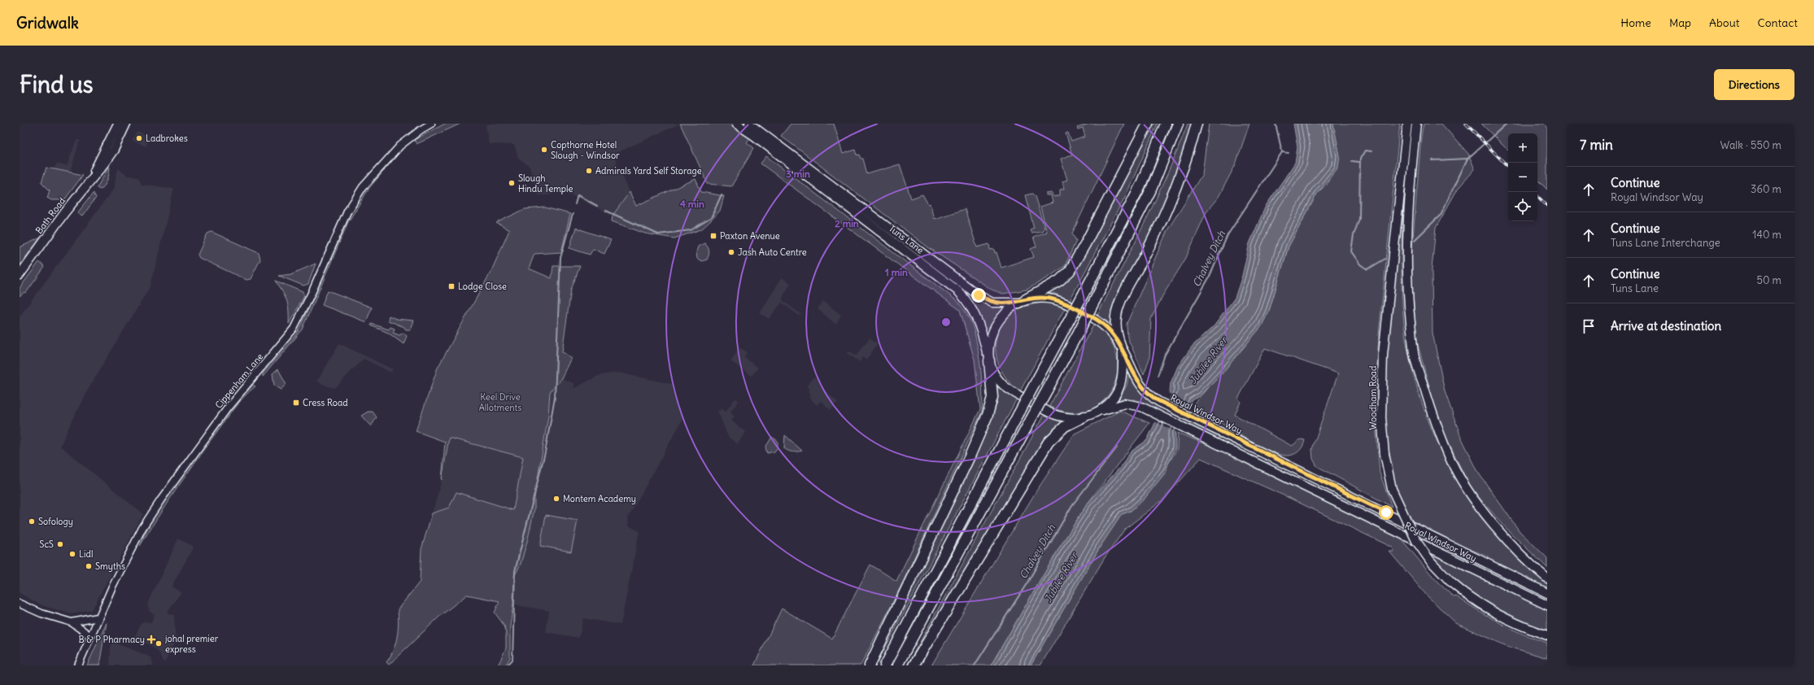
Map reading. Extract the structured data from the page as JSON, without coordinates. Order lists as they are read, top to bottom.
{
  "streets": {
    "main road": [
      "Bath Road",
      "Tuns Lane",
      "Woodham Road",
      "Royal Windsor Way"
    ],
    "street": ["Cippenham Lane"]
  },
  "crossings": [
    ["Tuns Lane", "Royal Windsor Way"]
  ],
  "water": ["Chalvey Ditch", "Jubilee River"],
  "parks": ["Keel Drive Allotments"],
  "places": {
    "other": [
      "Ladbrokes",
      "Copthorne Hotel Slough - Windsor",
      "Admirals Yard Self Storage",
      "Slough Hindu Temple",
      "Jash Auto Centre",
      "Montem Academy",
      "Sofology",
      "ScS",
      "Lidl",
      "Smyths",
      "johal premier express"
    ],
    "transit": ["Paxton Avenue", "Lodge Close", "Cress Road"],
    "health": ["B & P Pharmacy"]
  },
  "page": {
    "header": "Gridwalk",
    "nav": [
      "Home",
      "Map",
      "About",
      "Contact"
    ],
    "buttons": "Directions",
    "title": "Find us",
    "heading": ["7 min", "Walk · 550 m"],
    "map_buttons": ["+", "−"],
    "list": [
      ["Continue", "Royal Windsor Way", "360 m"],
      ["Continue", "Tuns Lane Interchange", "140 m"],
      ["Continue", "Tuns Lane", "50 m"],
      "Arrive at destination"
    ]
  },
  "rings": [
    "3 min",
    "4 min",
    "2 min",
    "1 min"
  ]
}
